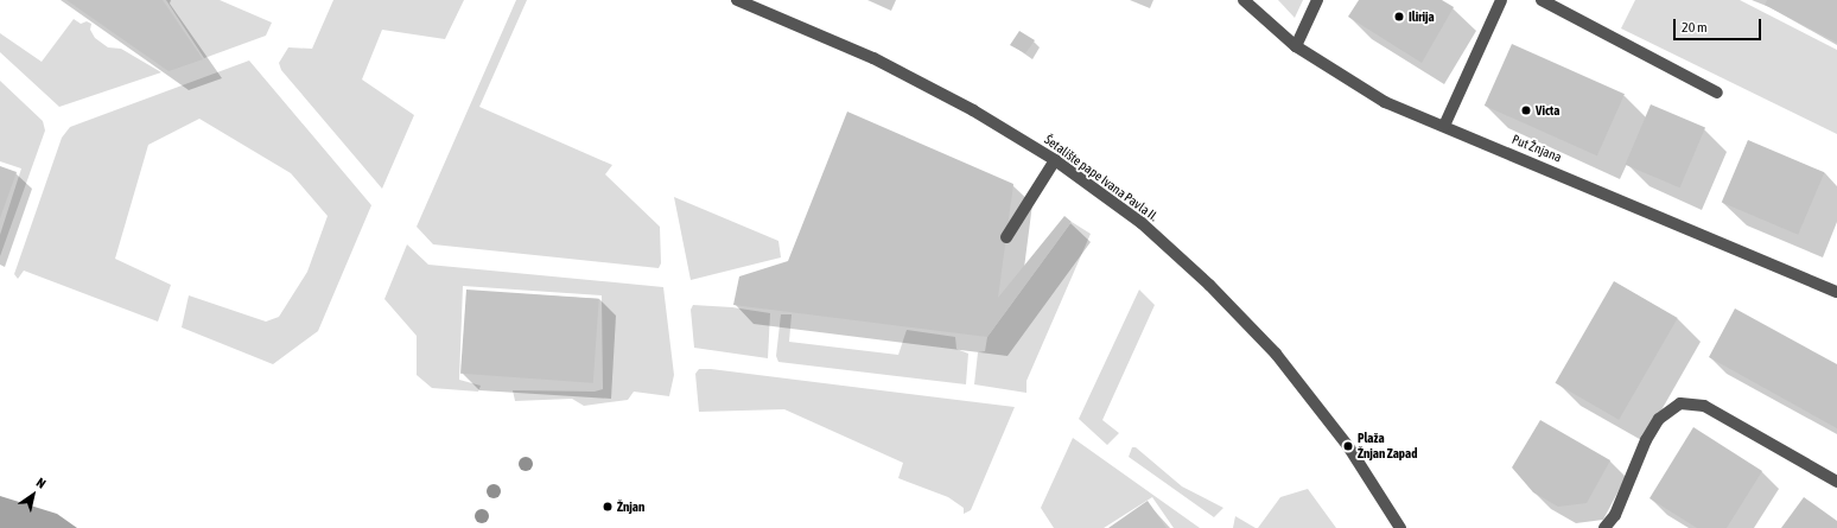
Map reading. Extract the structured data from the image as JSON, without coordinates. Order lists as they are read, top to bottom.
{
  "streets": {
    "street": ["Put Žnjana", "Šetalište pape Ivana Pavla II."]
  },
  "places": [
    "Ilirija",
    "Victa",
    "Plaža Žnjan Zapad",
    "Žnjan"
  ],
  "scale_bar": "20 m",
  "north": "top right"
}
